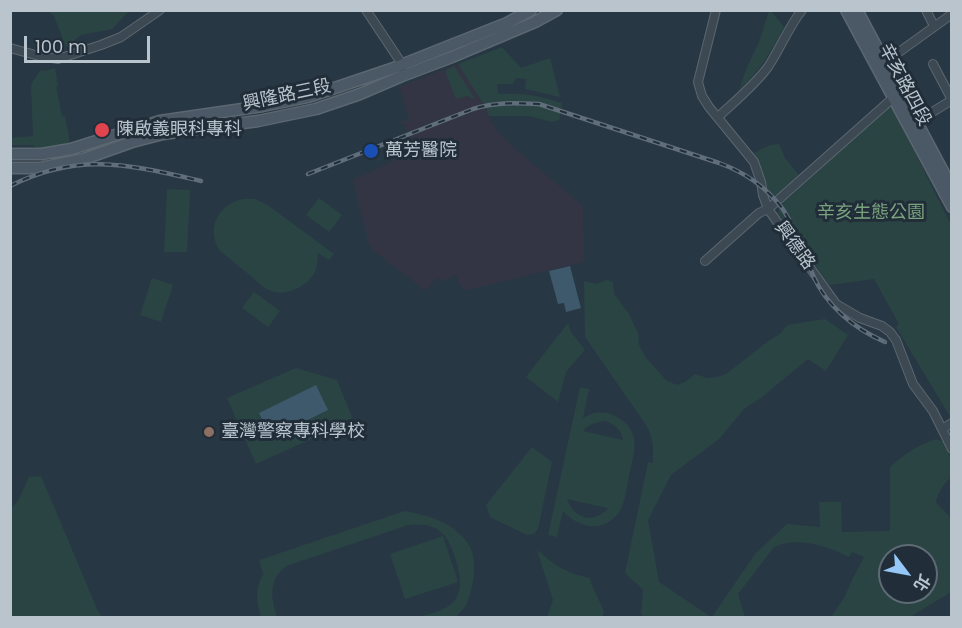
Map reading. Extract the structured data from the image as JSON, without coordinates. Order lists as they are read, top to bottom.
{
  "streets": {
    "main road": ["辛亥路四段", "興隆路三段"],
    "street": ["興德路"]
  },
  "parks": ["辛亥生態公園"],
  "places": ["陳啟義眼科專科", "萬芳醫院", "臺灣警察專科學校"],
  "scale_bar": "100 m",
  "north": "bottom right"
}
